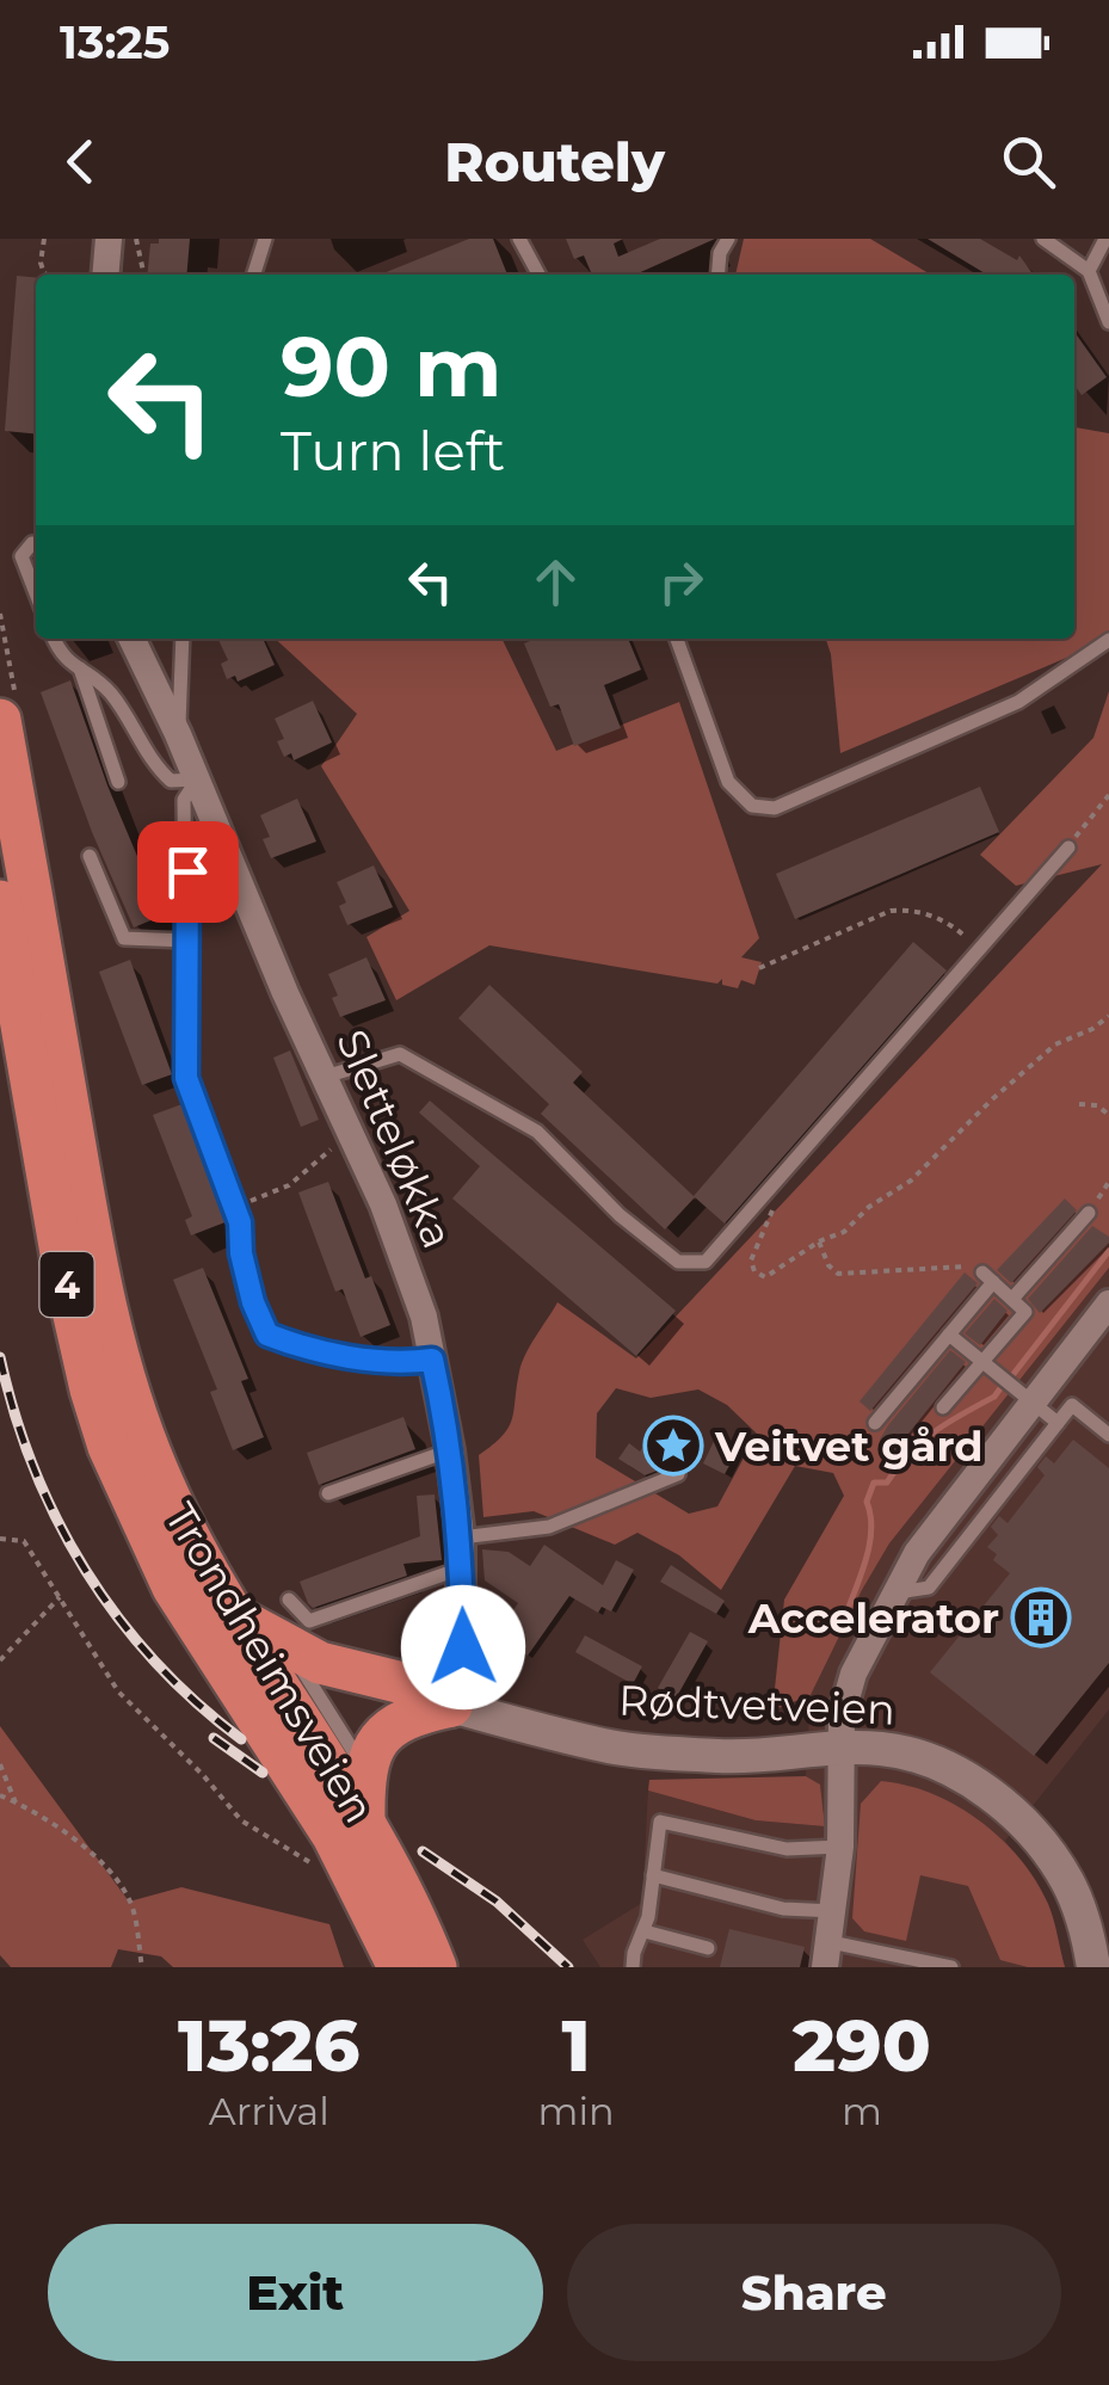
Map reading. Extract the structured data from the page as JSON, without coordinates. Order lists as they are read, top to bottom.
{
  "streets": {
    "highway": ["4", "Trondheimsveien"],
    "street": ["Sletteløkka", "Rødtvetveien"]
  },
  "crossings": [
    ["Sletteløkka", "Rødtvetveien"]
  ],
  "places": {
    "place": ["Veitvet gård"],
    "building": ["Accelerator"]
  },
  "page": {
    "status": "13:25",
    "header": "Routely",
    "turn": ["90 m", "Turn left"],
    "eta": [
      "13:26",
      "Arrival",
      "1",
      "min",
      "290",
      "m"
    ],
    "buttons": ["Exit", "Share"]
  }
}
